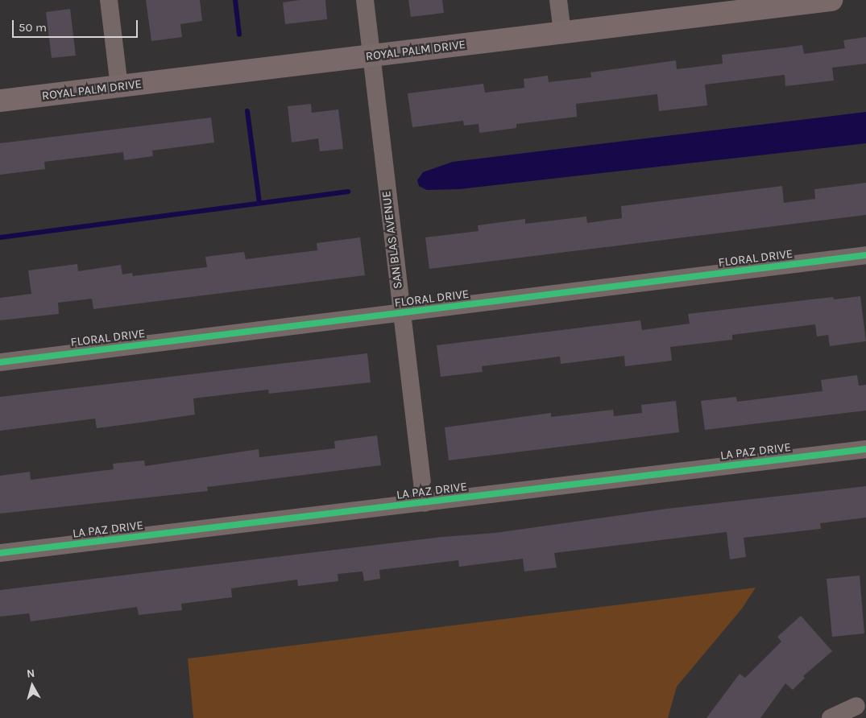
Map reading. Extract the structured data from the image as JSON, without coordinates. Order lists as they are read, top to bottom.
{
  "streets": {
    "street": [
      "ROYAL PALM DRIVE",
      "SAN BLAS AVENUE",
      "FLORAL DRIVE",
      "LA PAZ DRIVE"
    ]
  },
  "crossings": [
    ["ROYAL PALM DRIVE", "SAN BLAS AVENUE"],
    ["SAN BLAS AVENUE", "FLORAL DRIVE"],
    ["SAN BLAS AVENUE", "LA PAZ DRIVE"]
  ],
  "scale_bar": "50 m",
  "north": "top"
}
